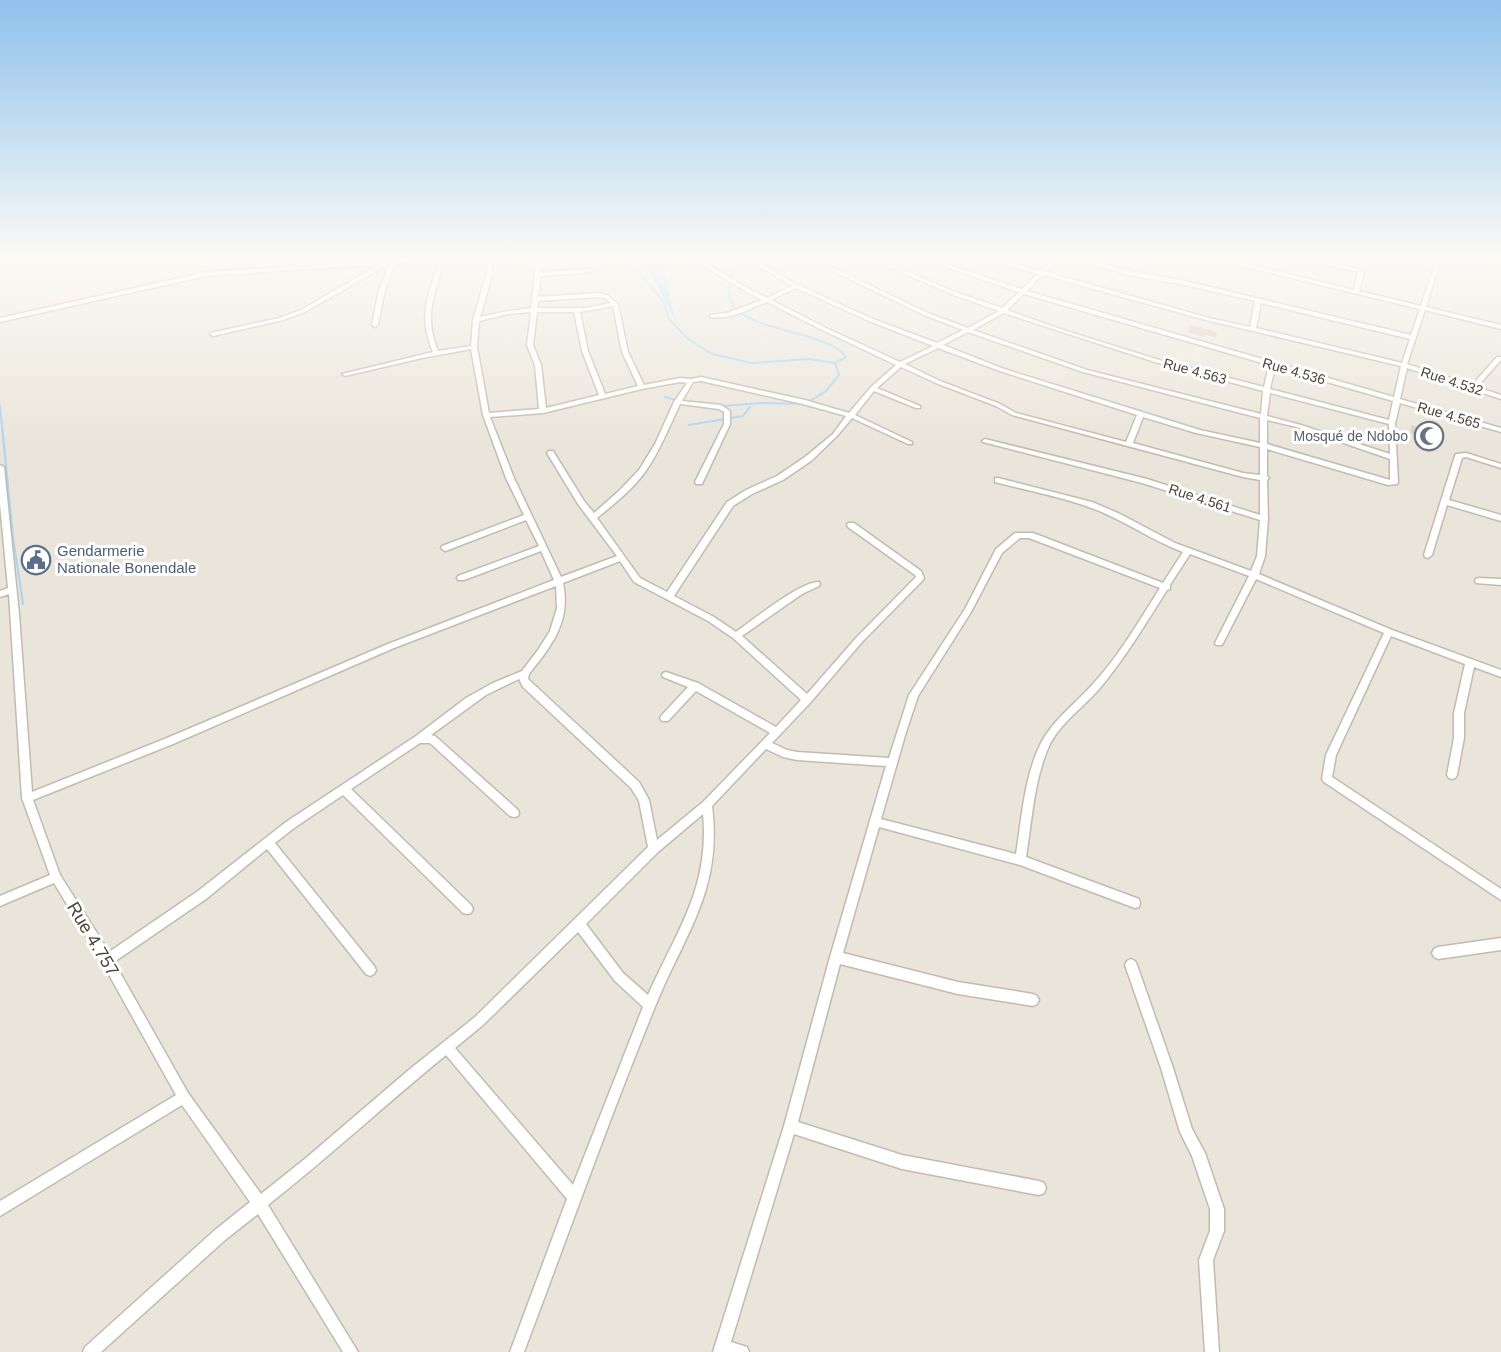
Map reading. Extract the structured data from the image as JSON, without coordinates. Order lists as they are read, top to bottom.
{
  "streets": {
    "street": [
      "Rue 4.563",
      "Rue 4.536",
      "Rue 4.532",
      "Rue 4.565",
      "Rue 4.561",
      "Rue 4.757"
    ]
  },
  "crossings": [
    ["Rue 4.563", "Rue 4.532"],
    ["Rue 4.536", "Rue 4.532"],
    ["Rue 4.536", "Rue 4.565"],
    ["Rue 4.532", "Rue 4.565"]
  ],
  "places": {
    "mosque": ["Mosqué de Ndobo"],
    "public building": ["Gendarmerie Nationale Bonendale"]
  }
}
